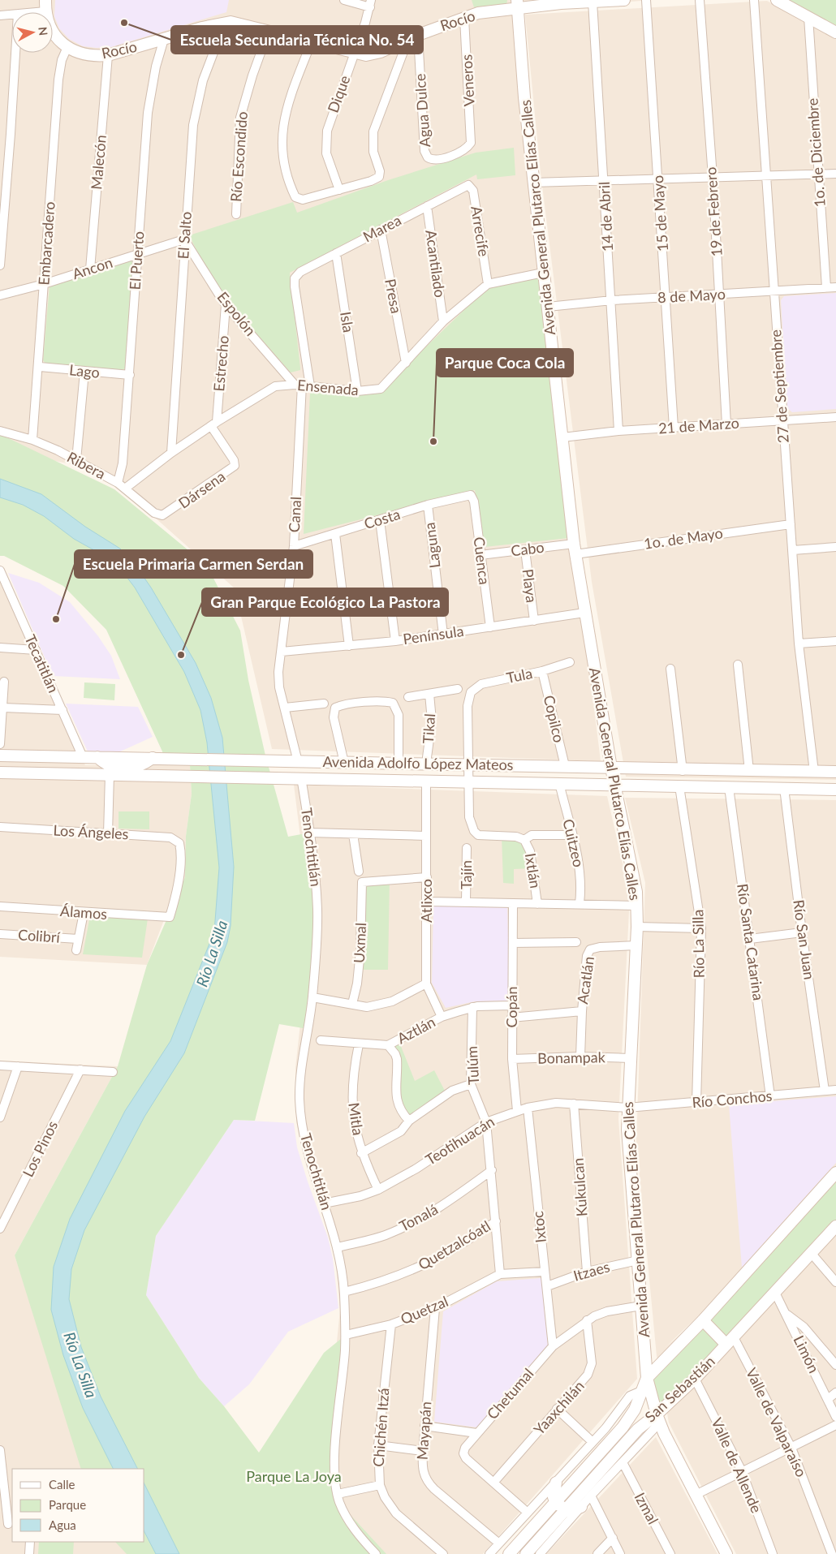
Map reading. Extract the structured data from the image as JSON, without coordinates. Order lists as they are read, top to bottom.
{
  "streets": {
    "main road": [
      "Rocío",
      "Avenida General Plutarco Elías Calles",
      "Avenida Adolfo López Mateos",
      "San Sebastián"
    ],
    "street": [
      "Veneros",
      "Dique",
      "Agua Dulce",
      "1o. de Diciembre",
      "Río Escondido",
      "Malecón",
      "19 de Febrero",
      "15 de Mayo",
      "14 de Abril",
      "Marea",
      "Arrecife",
      "El Salto",
      "Embarcadero",
      "El Puerto",
      "Acantilado",
      "Ancon",
      "Presa",
      "8 de Mayo",
      "Espolón",
      "Isla",
      "Estrecho",
      "Lago",
      "27 de Septiembre",
      "Ensenada",
      "21 de Marzo",
      "Ribera",
      "Dársena",
      "Canal",
      "Costa",
      "1o. de Mayo",
      "Laguna",
      "Cabo",
      "Cuenca",
      "Playa",
      "Península",
      "Tecatitlán",
      "Tula",
      "Copilco",
      "Tikal",
      "Los Ángeles",
      "Cuitzeo",
      "Tenochtitlán",
      "Ixtlán",
      "Tajín",
      "Atlixco",
      "Álamos",
      "Colibrí",
      "Río San Juan",
      "Río Santa Catarina",
      "Uxmal",
      "Río La Silla",
      "Acatlán",
      "Copán",
      "Aztlán",
      "Bonampak",
      "Tulúm",
      "Río Conchos",
      "Mitla",
      "Teotihuacán",
      "Los Pinos",
      "Kukulcan",
      "Tonalá",
      "Ixtoc",
      "Quetzalcóatl",
      "Itzaes",
      "Quetzal",
      "Limón",
      "Chetumal",
      "Yaaxchilán",
      "Valle de Valparaíso",
      "Chichén Itzá",
      "Mayapán",
      "Valle de Allende",
      "Izmal"
    ]
  },
  "crossings": [
    ["Rocío", "Veneros"],
    ["Rocío", "Dique"],
    ["Rocío", "Agua Dulce"],
    ["Rocío", "Río Escondido"],
    ["Rocío", "Malecón"],
    ["Rocío", "14 de Abril"],
    ["Rocío", "Avenida General Plutarco Elías Calles"],
    ["Rocío", "El Salto"],
    ["Rocío", "Embarcadero"],
    ["Rocío", "El Puerto"],
    ["Veneros", "Agua Dulce"],
    ["1o. de Diciembre", "8 de Mayo"],
    ["Malecón", "Ancon"],
    ["19 de Febrero", "8 de Mayo"],
    ["19 de Febrero", "21 de Marzo"],
    ["15 de Mayo", "8 de Mayo"],
    ["15 de Mayo", "21 de Marzo"],
    ["14 de Abril", "8 de Mayo"],
    ["14 de Abril", "21 de Marzo"],
    ["Avenida General Plutarco Elías Calles", "8 de Mayo"],
    ["Avenida General Plutarco Elías Calles", "Ensenada"],
    ["Avenida General Plutarco Elías Calles", "21 de Marzo"],
    ["Avenida General Plutarco Elías Calles", "1o. de Mayo"],
    ["Avenida General Plutarco Elías Calles", "Cabo"],
    ["Avenida General Plutarco Elías Calles", "Península"],
    ["Avenida General Plutarco Elías Calles", "Avenida Adolfo López Mateos"],
    ["Avenida General Plutarco Elías Calles", "Acatlán"],
    ["Avenida General Plutarco Elías Calles", "Bonampak"],
    ["Avenida General Plutarco Elías Calles", "Río Conchos"],
    ["Avenida General Plutarco Elías Calles", "Teotihuacán"],
    ["Avenida General Plutarco Elías Calles", "Itzaes"],
    ["Avenida General Plutarco Elías Calles", "San Sebastián"],
    ["Avenida General Plutarco Elías Calles", "Chetumal"],
    ["Marea", "Arrecife"],
    ["Marea", "Acantilado"],
    ["Marea", "Presa"],
    ["Marea", "Isla"],
    ["Marea", "Canal"],
    ["Arrecife", "Ensenada"],
    ["El Salto", "Ancon"],
    ["El Salto", "Espolón"],
    ["El Salto", "Ensenada"],
    ["Embarcadero", "Ancon"],
    ["Embarcadero", "Lago"],
    ["Embarcadero", "Ribera"],
    ["El Puerto", "Ancon"],
    ["El Puerto", "Lago"],
    ["El Puerto", "Ribera"],
    ["Acantilado", "Ensenada"],
    ["Ancon", "Espolón"],
    ["Presa", "Ensenada"],
    ["8 de Mayo", "27 de Septiembre"],
    ["Espolón", "Estrecho"],
    ["Espolón", "Ensenada"],
    ["Espolón", "Canal"],
    ["Isla", "Ensenada"],
    ["Estrecho", "Ensenada"],
    ["Estrecho", "Dársena"],
    ["27 de Septiembre", "21 de Marzo"],
    ["27 de Septiembre", "1o. de Mayo"],
    ["27 de Septiembre", "Avenida Adolfo López Mateos"],
    ["Ensenada", "Ribera"],
    ["Ensenada", "Dársena"],
    ["Ensenada", "Canal"],
    ["Ribera", "Dársena"],
    ["Canal", "Costa"],
    ["Canal", "Península"],
    ["Canal", "Avenida Adolfo López Mateos"],
    ["Costa", "Laguna"],
    ["Costa", "Cuenca"],
    ["1o. de Mayo", "Cabo"],
    ["Laguna", "Península"],
    ["Cabo", "Cuenca"],
    ["Cabo", "Playa"],
    ["Cuenca", "Península"],
    ["Playa", "Península"],
    ["Tecatitlán", "Avenida Adolfo López Mateos"],
    ["Tula", "Copilco"],
    ["Tula", "Avenida Adolfo López Mateos"],
    ["Copilco", "Avenida Adolfo López Mateos"],
    ["Tikal", "Avenida Adolfo López Mateos"],
    ["Avenida Adolfo López Mateos", "Cuitzeo"],
    ["Avenida Adolfo López Mateos", "Tenochtitlán"],
    ["Avenida Adolfo López Mateos", "Atlixco"],
    ["Avenida Adolfo López Mateos", "Río San Juan"],
    ["Avenida Adolfo López Mateos", "Río Santa Catarina"],
    ["Avenida Adolfo López Mateos", "Río La Silla"],
    ["Los Ángeles", "Álamos"],
    ["Tenochtitlán", "Teotihuacán"],
    ["Tenochtitlán", "Tonalá"],
    ["Tenochtitlán", "Quetzalcóatl"],
    ["Tenochtitlán", "Quetzal"],
    ["Atlixco", "Uxmal"],
    ["Atlixco", "Aztlán"],
    ["Río San Juan", "Río Conchos"],
    ["Río Santa Catarina", "Río Conchos"],
    ["Río La Silla", "Río Conchos"],
    ["Acatlán", "Bonampak"],
    ["Copán", "Aztlán"],
    ["Copán", "Bonampak"],
    ["Copán", "Teotihuacán"],
    ["Aztlán", "Tulúm"],
    ["Aztlán", "Mitla"],
    ["Tulúm", "Teotihuacán"],
    ["Tulúm", "Tonalá"],
    ["Tulúm", "Quetzalcóatl"],
    ["Tulúm", "Quetzal"],
    ["Río Conchos", "Teotihuacán"],
    ["Mitla", "Teotihuacán"],
    ["Teotihuacán", "Kukulcan"],
    ["Teotihuacán", "Ixtoc"],
    ["Kukulcan", "Itzaes"],
    ["Ixtoc", "Itzaes"],
    ["Ixtoc", "Chetumal"],
    ["Quetzal", "Chichén Itzá"],
    ["Quetzal", "Mayapán"],
    ["Limón", "San Sebastián"],
    ["San Sebastián", "Chetumal"],
    ["San Sebastián", "Valle de Valparaíso"],
    ["San Sebastián", "Mayapán"],
    ["San Sebastián", "Valle de Allende"],
    ["San Sebastián", "Izmal"],
    ["Chetumal", "Yaaxchilán"]
  ],
  "water": ["Río La Silla"],
  "parks": ["Parque La Joya"],
  "places": [
    "Escuela Secundaria Técnica No. 54",
    "Parque Coca Cola",
    "Escuela Primaria Carmen Serdan",
    "Gran Parque Ecológico La Pastora"
  ],
  "legend": ["Calle", "Parque", "Agua"],
  "north": "right"
}
